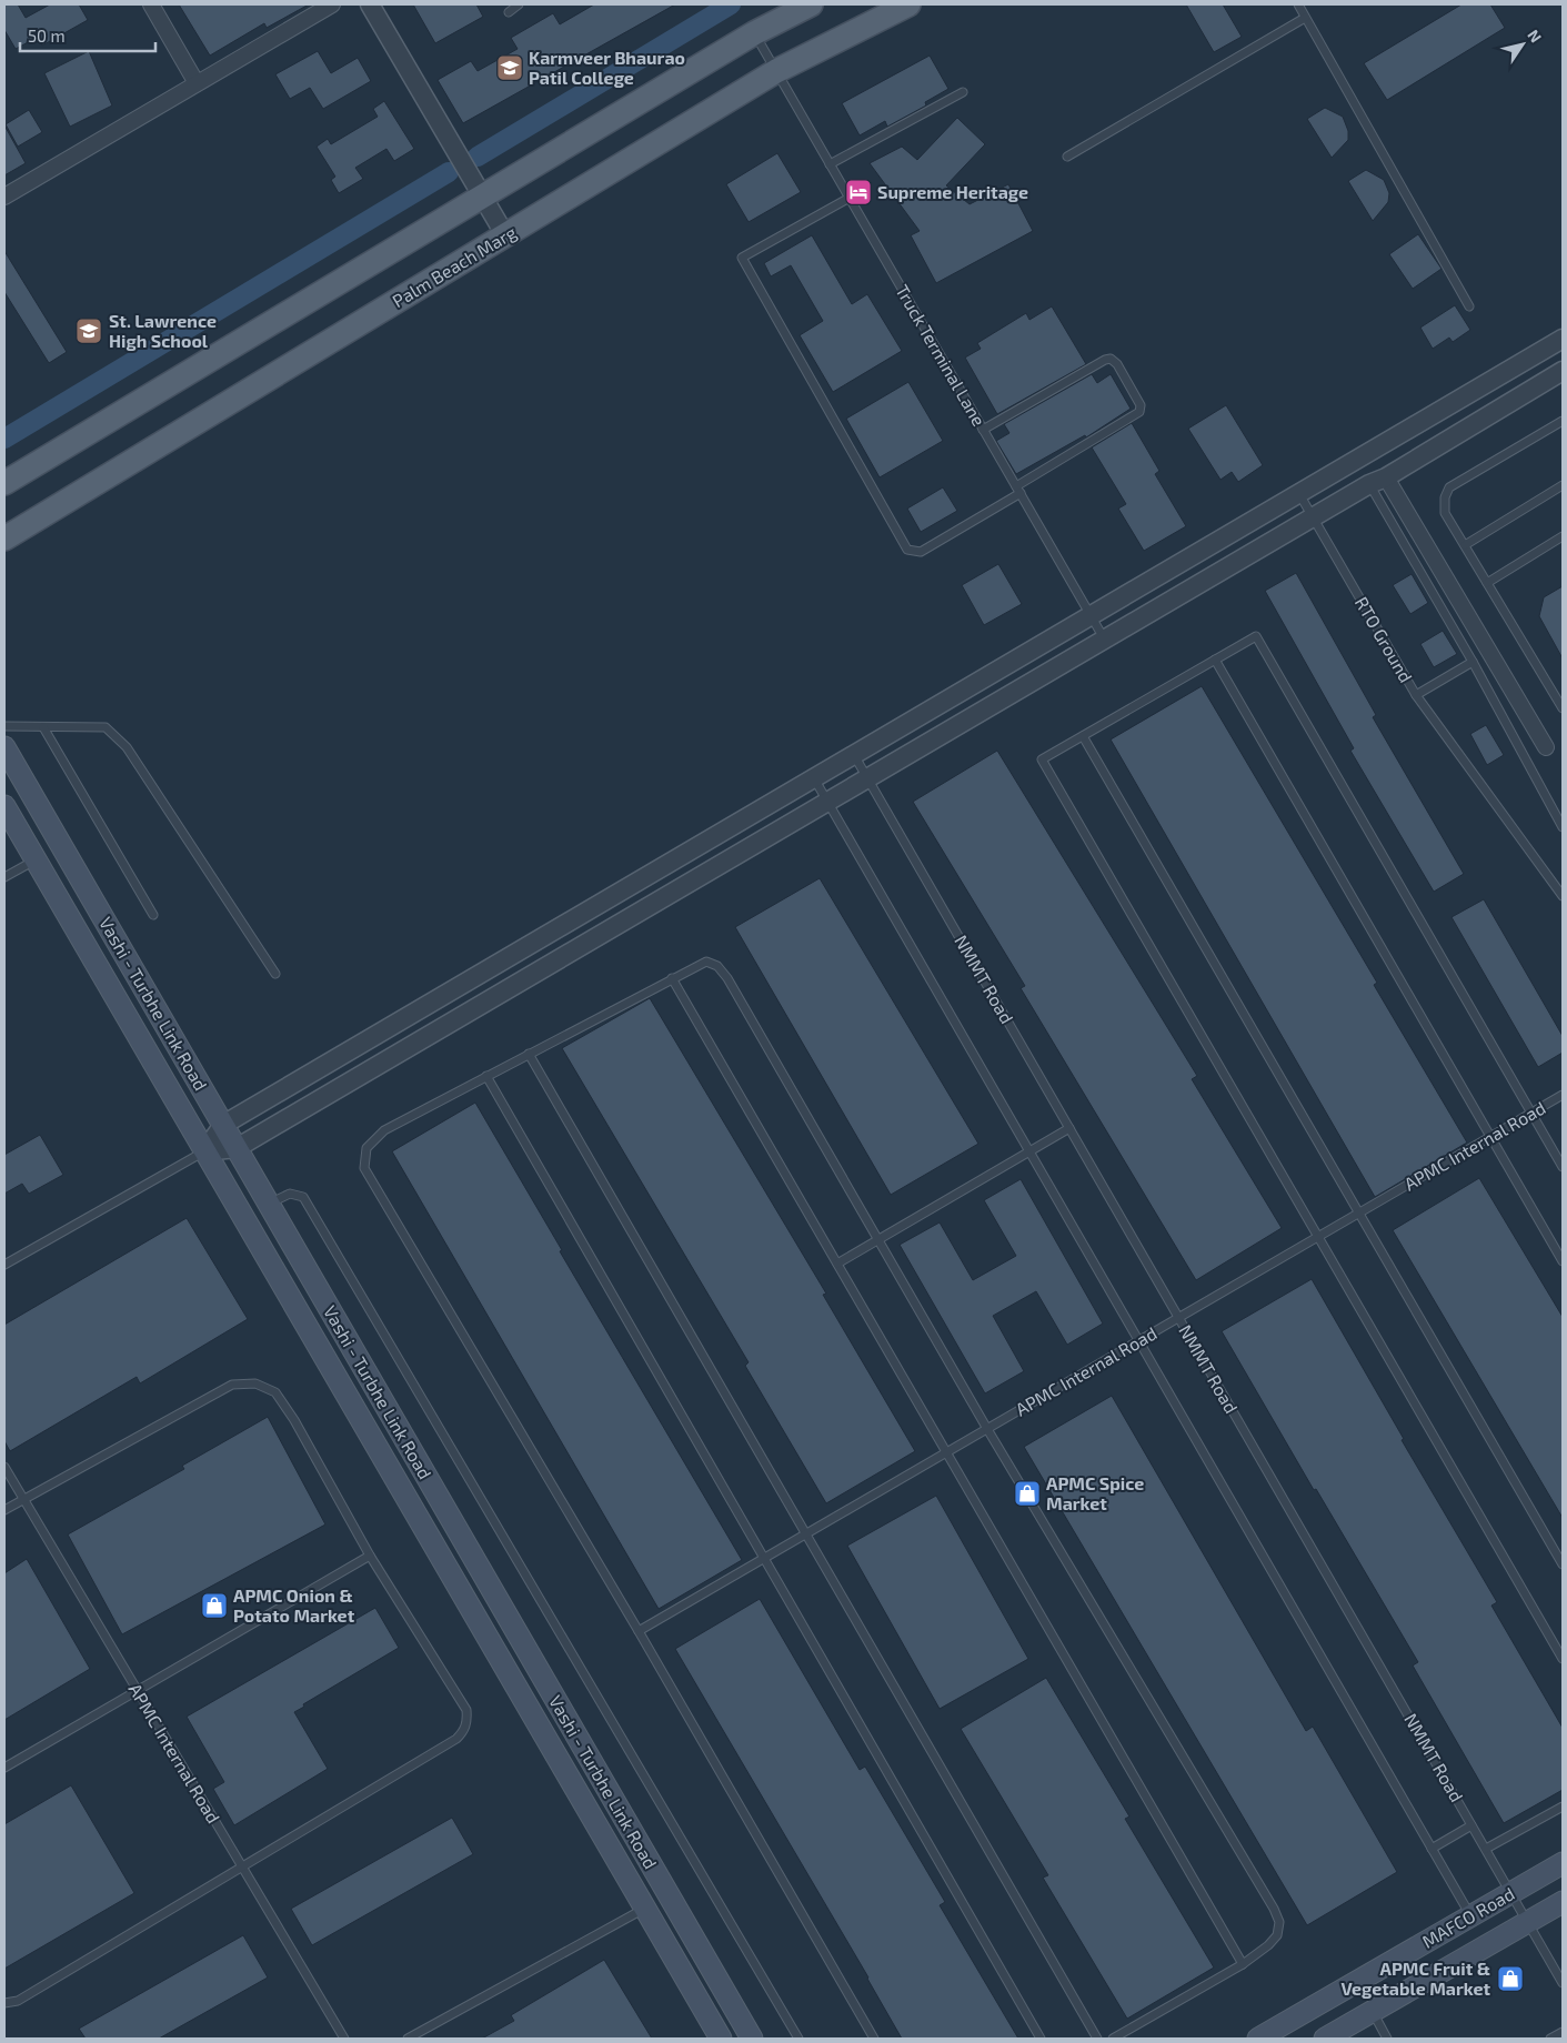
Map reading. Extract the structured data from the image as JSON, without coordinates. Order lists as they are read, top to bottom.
{
  "streets": {
    "main road": ["Palm Beach Marg", "Vashi - Turbhe Link Road", "MAFCO Road"],
    "lane": [
      "Truck Terminal Lane",
      "RTO Ground",
      "NMMT Road",
      "APMC Internal Road"
    ]
  },
  "crossings": [
    ["Palm Beach Marg", "Truck Terminal Lane"],
    ["NMMT Road", "APMC Internal Road"],
    ["NMMT Road", "MAFCO Road"]
  ],
  "places": {
    "school or university": ["Karmveer Bhaurao Patil College", "St. Lawrence High School"],
    "hotel": ["Supreme Heritage"],
    "shop": ["APMC Spice Market", "APMC Onion & Potato Market", "APMC Fruit & Vegetable Market"]
  },
  "scale_bar": "50 m",
  "north": "top right"
}
